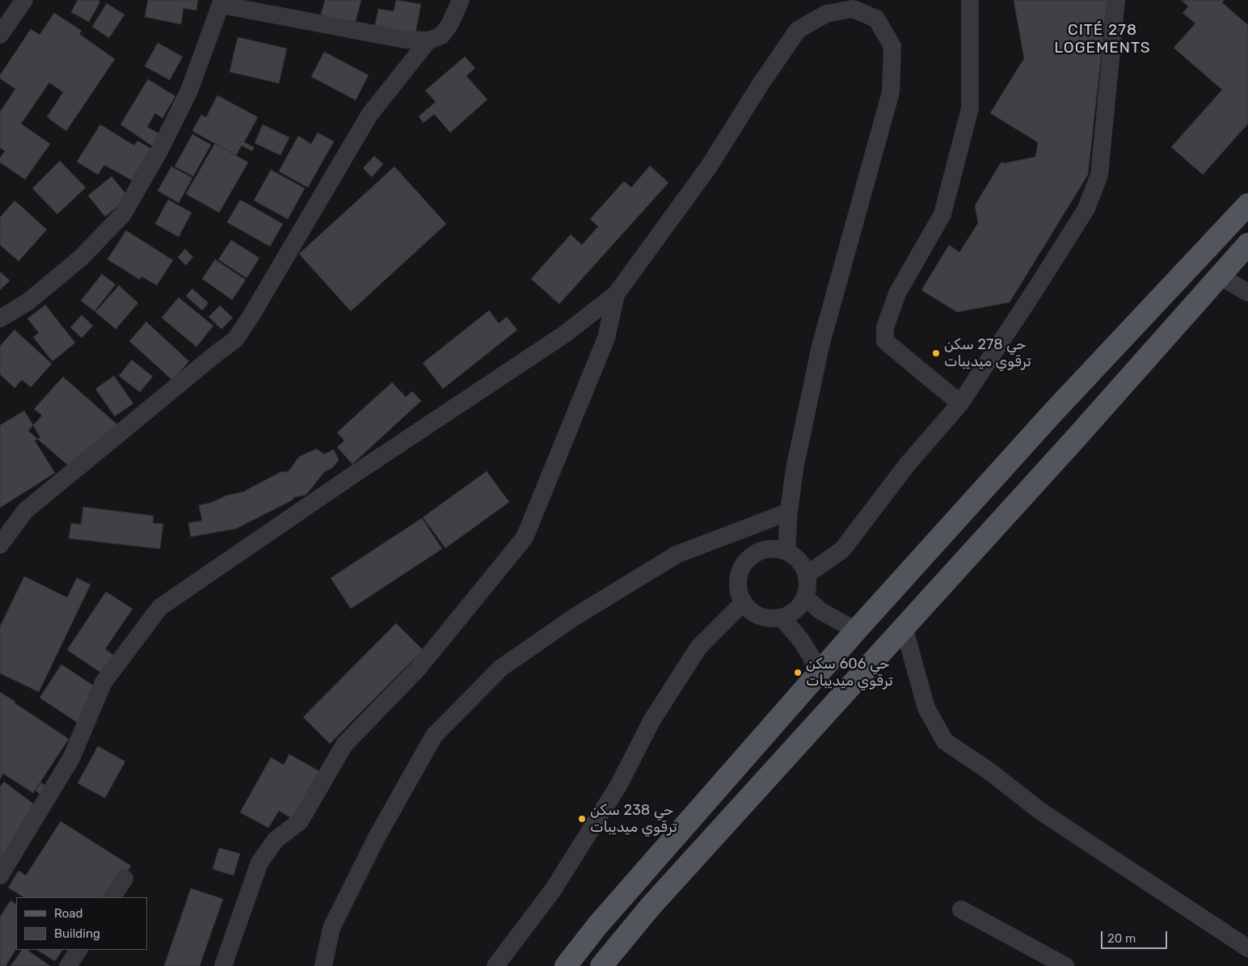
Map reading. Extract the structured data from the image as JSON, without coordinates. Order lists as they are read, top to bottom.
{
  "districts": ["CITÉ 278 LOGEMENTS"],
  "places": ["حي 278 سكن ترقوي ميديبات", "حي 606 سكن ترقوي ميديبات", "حي 238 سكن ترقوي ميديبات"],
  "legend": ["Road", "Building"],
  "scale_bar": "20 m"
}
